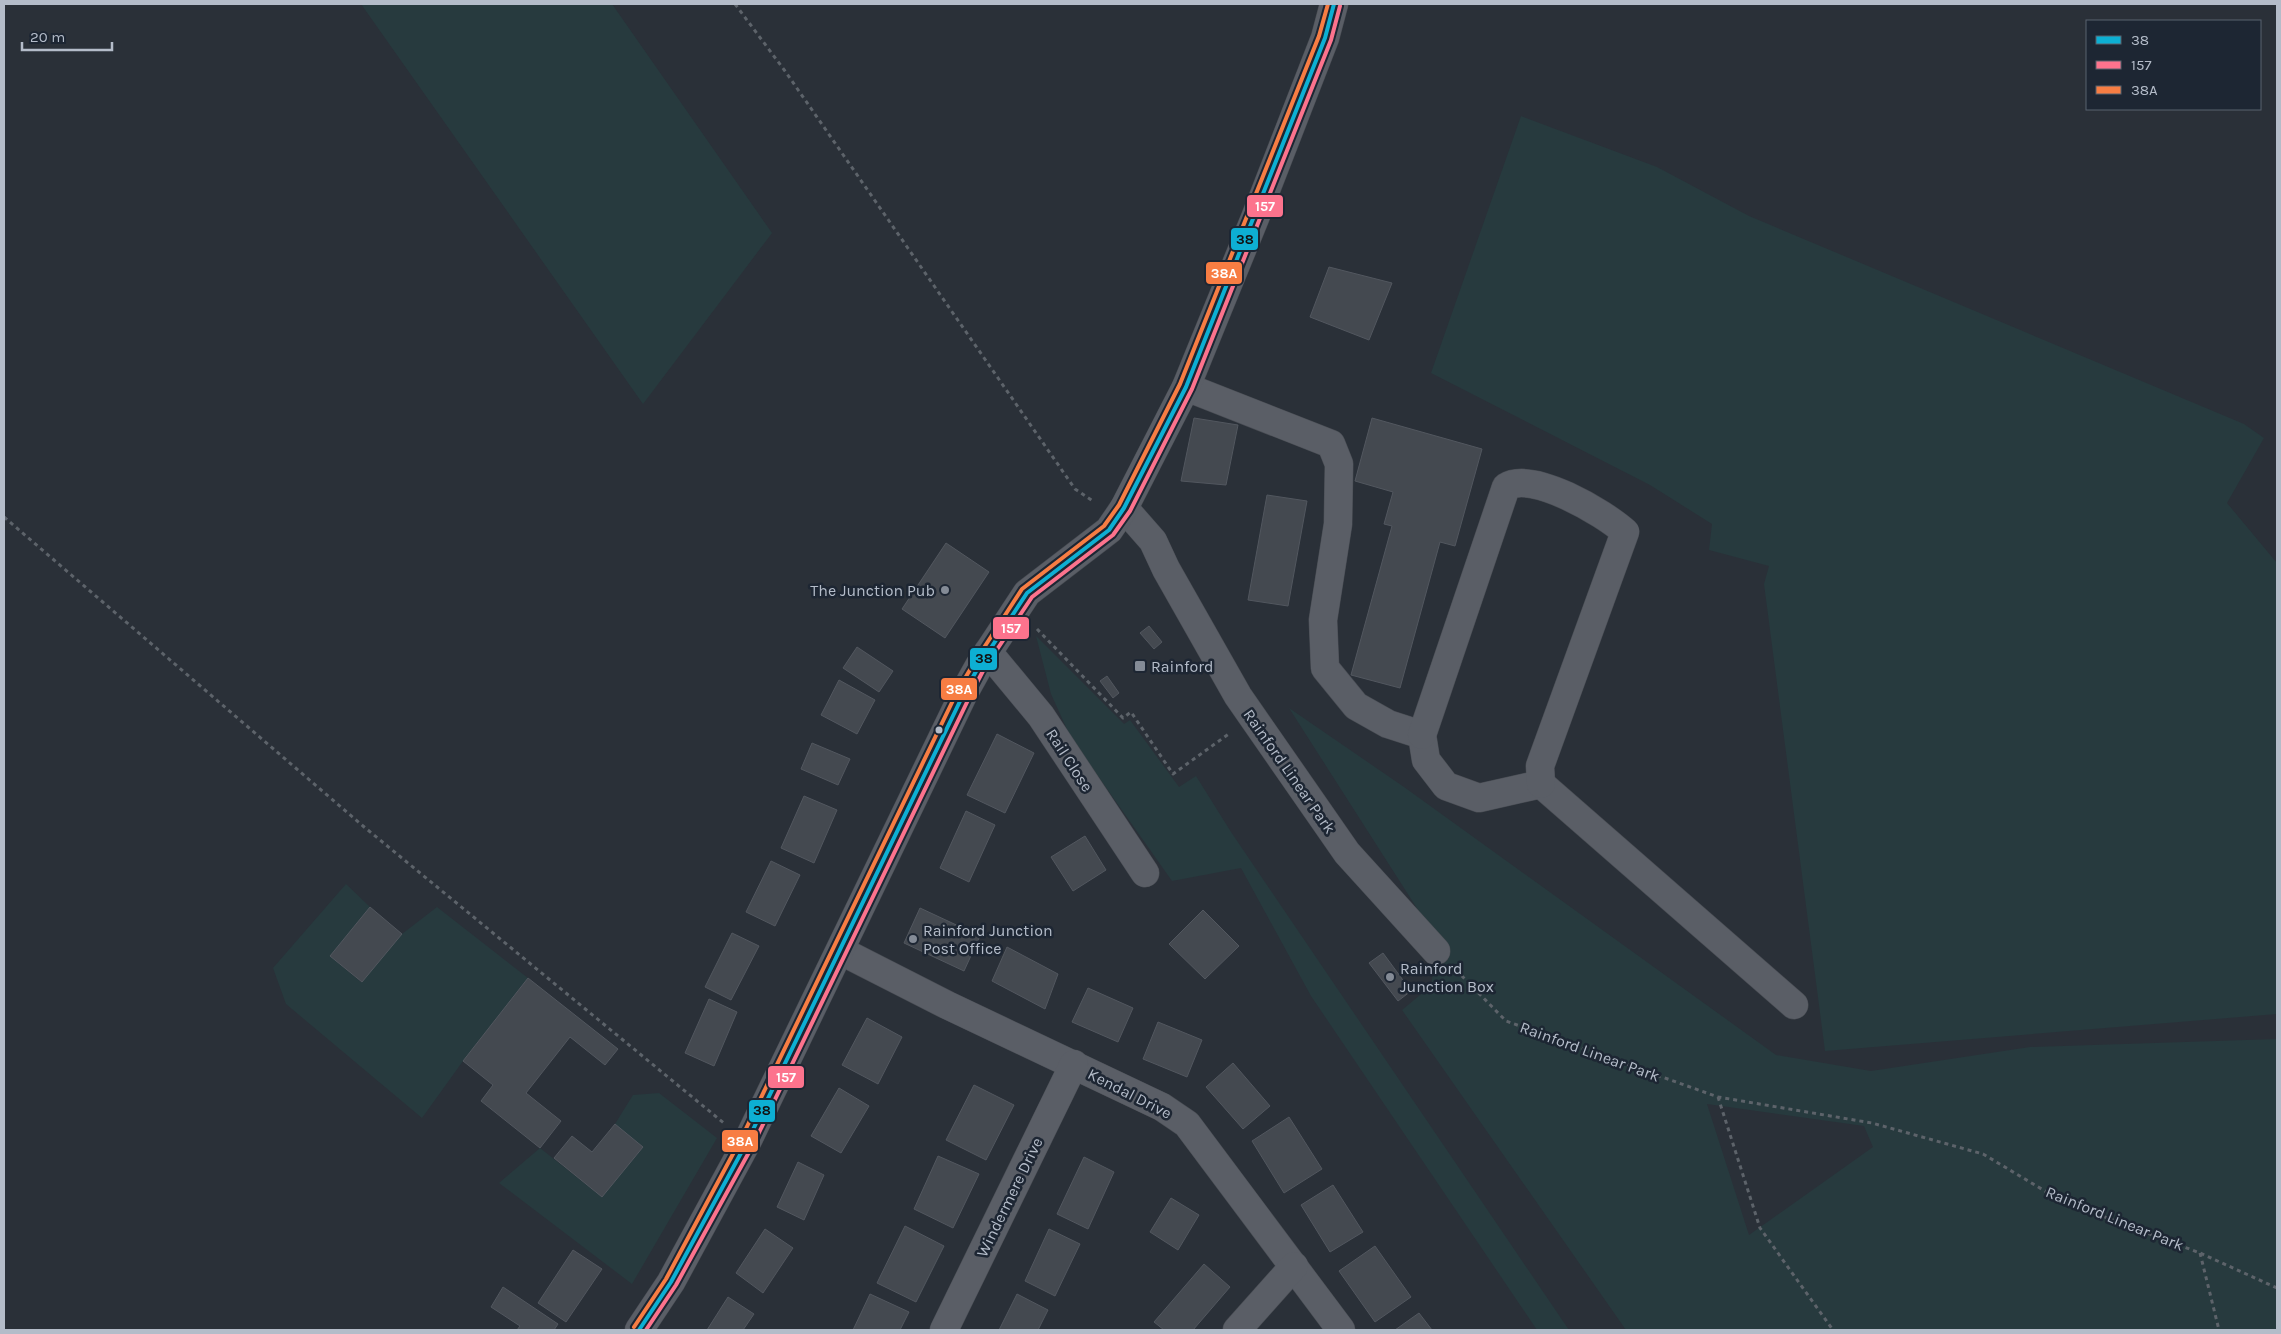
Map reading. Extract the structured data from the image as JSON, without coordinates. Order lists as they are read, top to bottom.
{
  "streets": {
    "street": [
      "Rail Close",
      "Rainford Linear Park",
      "Kendal Drive",
      "Windermere Drive"
    ]
  },
  "crossings": [
    ["Kendal Drive", "Windermere Drive"]
  ],
  "places": {
    "other": ["The Junction Pub", "Rainford Junction Post Office", "Rainford Junction Box"],
    "transit": ["Rainford"]
  },
  "lines": ["transit line 38", "transit line 38A", "transit line 157"],
  "legend": ["38", "157", "38A"],
  "scale_bar": "20 m"
}
